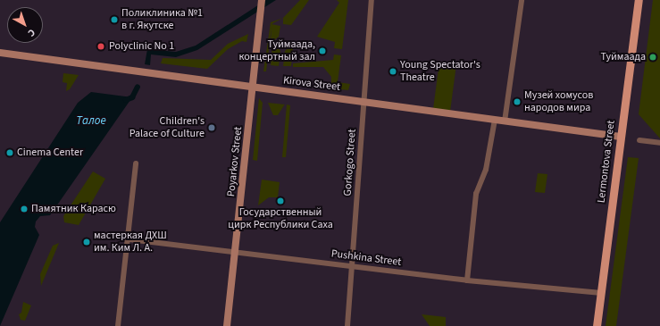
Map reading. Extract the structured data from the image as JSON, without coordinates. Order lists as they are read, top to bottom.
{
  "streets": {
    "main road": ["Kirova Street", "Poyarkov Street", "Lermontova Street"],
    "street": ["Gorkogo Street", "Pushkina Street"]
  },
  "crossings": [
    ["Kirova Street", "Poyarkov Street"],
    ["Kirova Street", "Lermontova Street"],
    ["Kirova Street", "Gorkogo Street"],
    ["Poyarkov Street", "Pushkina Street"],
    ["Lermontova Street", "Pushkina Street"],
    ["Gorkogo Street", "Pushkina Street"]
  ],
  "water": ["Талое"],
  "places": [
    "Поликлиника №1 в г. Якутске",
    "Polyclinic No 1",
    "Туймаада, концертный зал",
    "Туймаада",
    "Young Spectator's Theatre",
    "Музей хомусов народов мира",
    "Children's Palace of Culture",
    "Cinema Center",
    "Государственный цирк Республики Саха",
    "Памятник Карасю",
    "мастеркая ДХШ им. Ким Л. А."
  ],
  "north": "bottom right"
}
